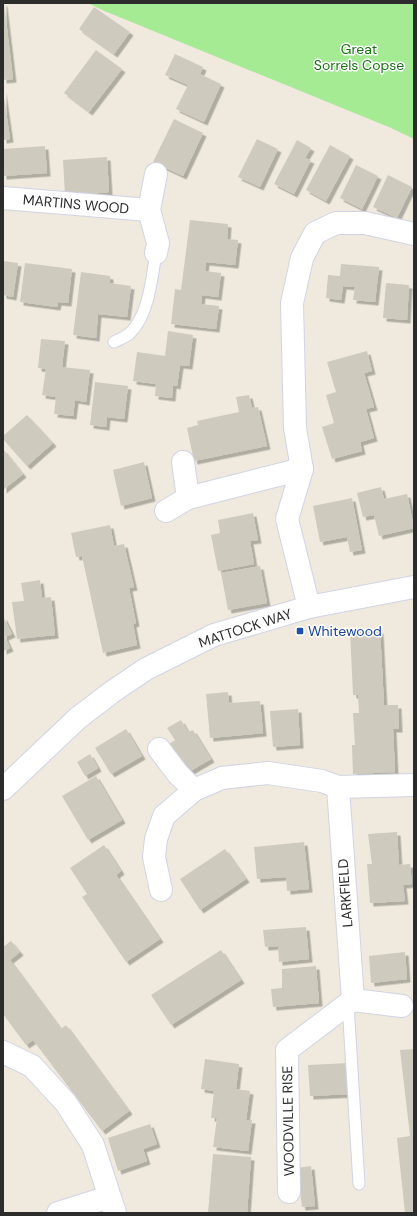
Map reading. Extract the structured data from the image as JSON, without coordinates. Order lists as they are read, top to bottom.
{
  "streets": {
    "street": [
      "MARTINS WOOD",
      "MATTOCK WAY",
      "LARKFIELD",
      "WOODVILLE RISE"
    ]
  },
  "crossings": [
    ["LARKFIELD", "WOODVILLE RISE"]
  ],
  "parks": ["Great Sorrels Copse"],
  "places": {
    "transit": ["Whitewood"]
  }
}
